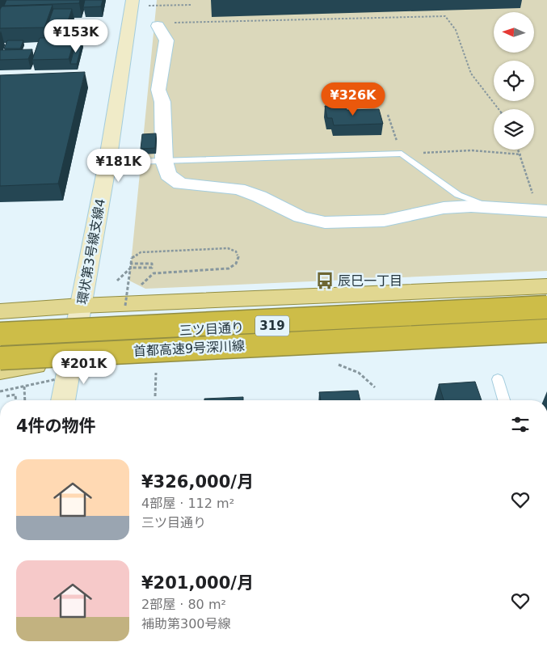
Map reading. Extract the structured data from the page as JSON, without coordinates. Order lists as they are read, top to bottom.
{
  "streets": {
    "highway": ["首都高速9号深川線"],
    "main road": ["319", "三ツ目通り"],
    "street": ["環状第3号線支線4"]
  },
  "crossings": [
    ["環状第3号線支線4", "319"],
    ["環状第3号線支線4", "三ツ目通り"]
  ],
  "places": {
    "bus stop": ["辰巳一丁目"]
  },
  "north": "left",
  "page": {
    "price": [
      "¥153K",
      "¥326K",
      "¥181K",
      "¥201K"
    ],
    "heading": "4件の物件",
    "list": [
      {
        "name": "¥326,000/月",
        "note": "4部屋 · 112 m² · 三ツ目通り"
      },
      {
        "name": "¥201,000/月",
        "note": "2部屋 · 80 m² · 補助第300号線"
      }
    ]
  }
}
